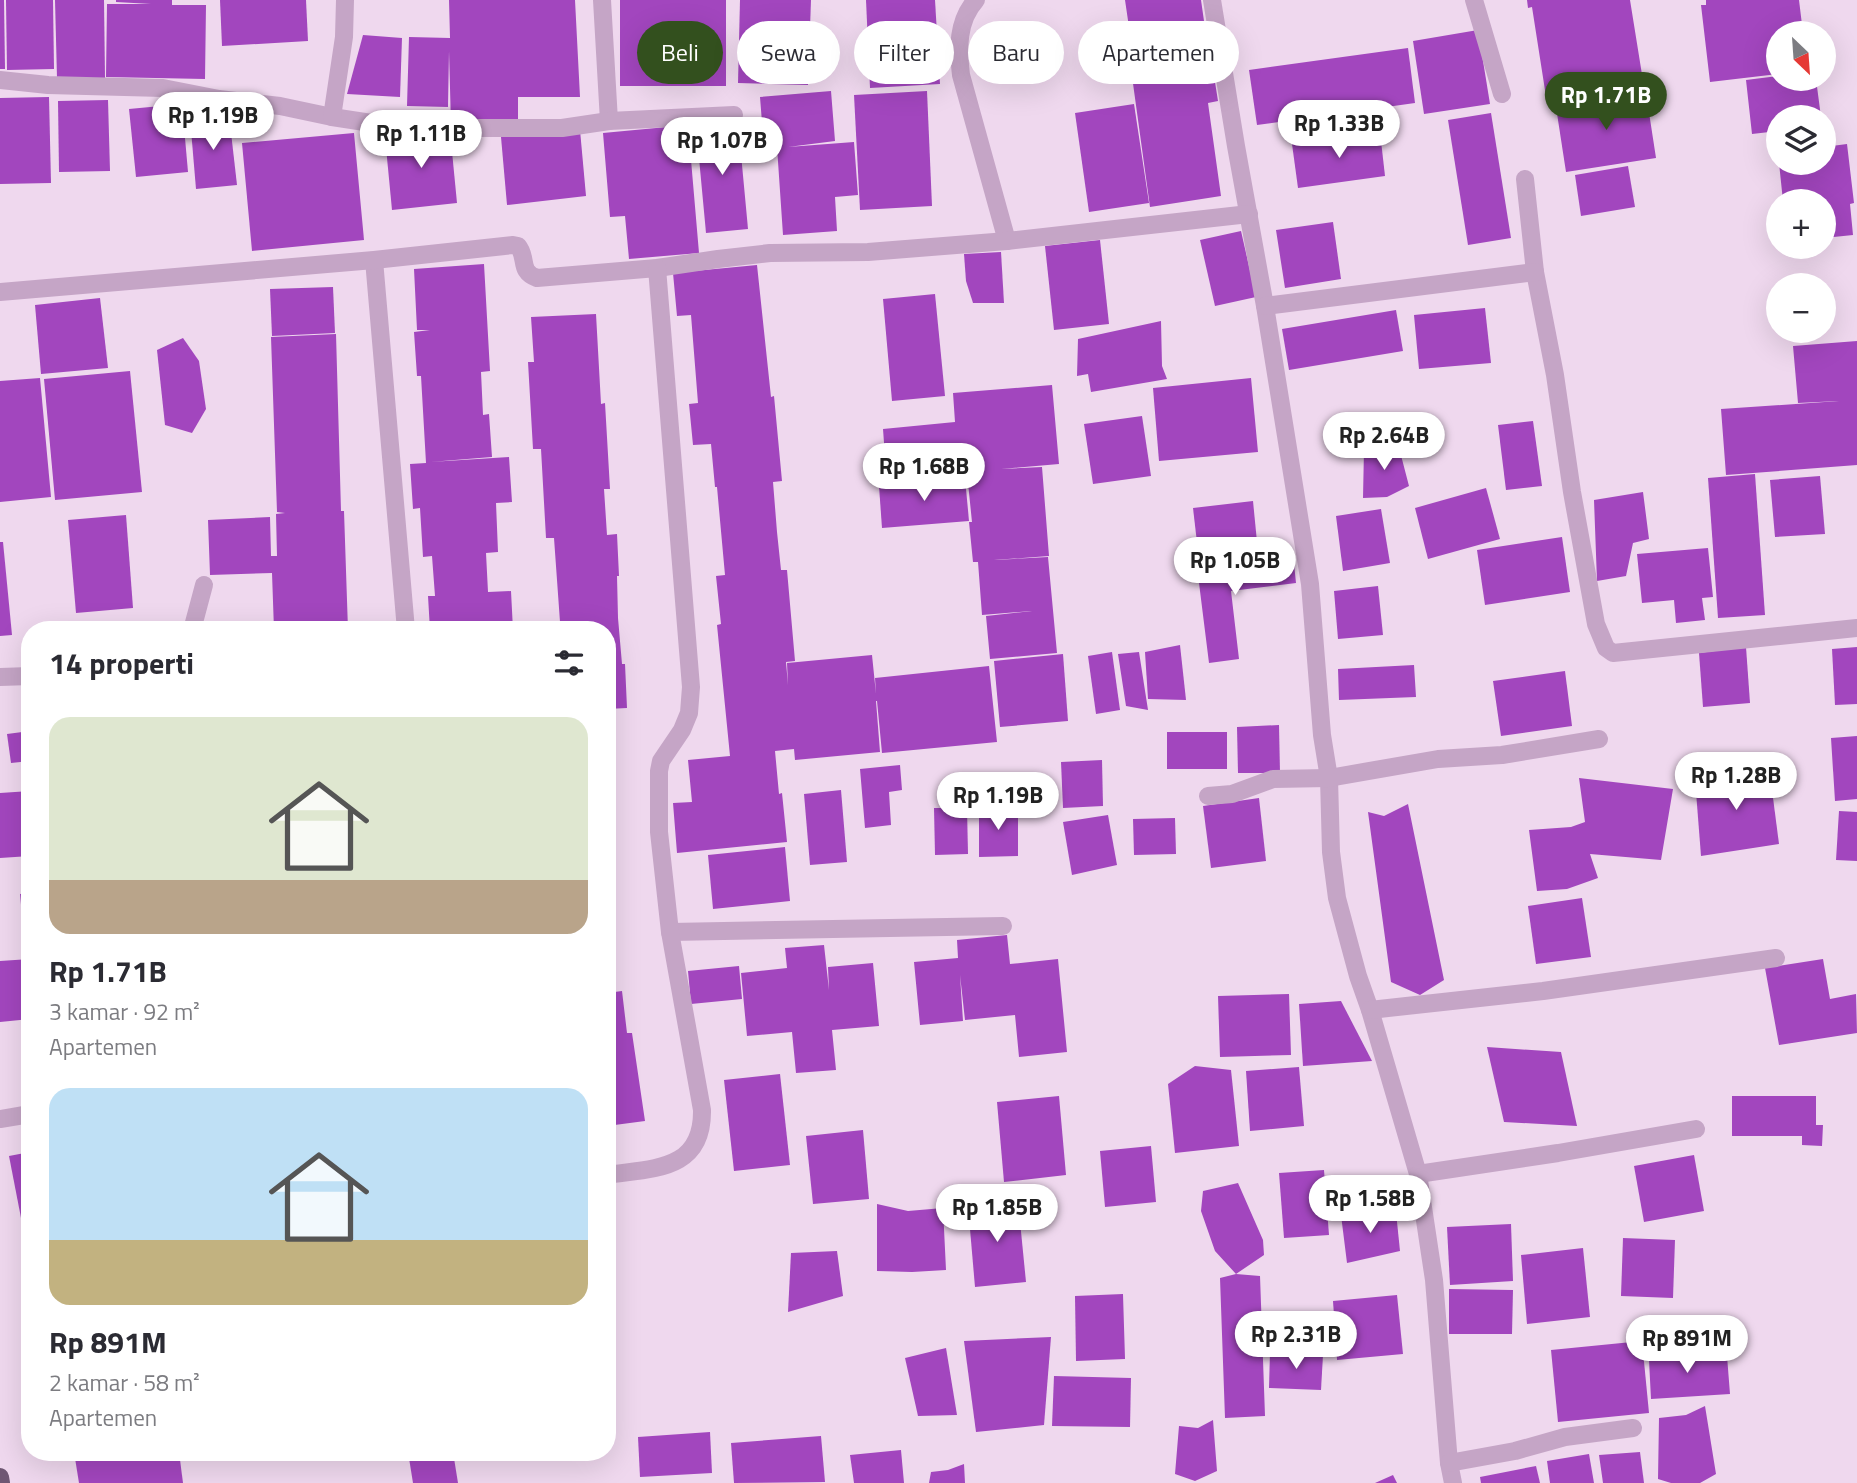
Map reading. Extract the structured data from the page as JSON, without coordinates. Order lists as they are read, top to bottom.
{
  "north": "bottom right",
  "page": {
    "map_buttons": ["+", "−"],
    "chip": [
      "Beli",
      "Sewa",
      "Filter",
      "Baru",
      "Apartemen"
    ],
    "price": [
      "Rp 1.71B",
      "Rp 1.19B",
      "Rp 1.33B",
      "Rp 1.11B",
      "Rp 1.07B",
      "Rp 2.64B",
      "Rp 1.68B",
      "Rp 1.05B",
      "Rp 1.28B",
      "Rp 1.19B",
      "Rp 1.58B",
      "Rp 1.85B",
      "Rp 2.31B",
      "Rp 891M"
    ],
    "heading": "14 properti",
    "list": [
      {
        "name": "Rp 1.71B",
        "note": "3 kamar · 92 m² · Apartemen"
      },
      {
        "name": "Rp 891M",
        "note": "2 kamar · 58 m² · Apartemen"
      }
    ]
  }
}
